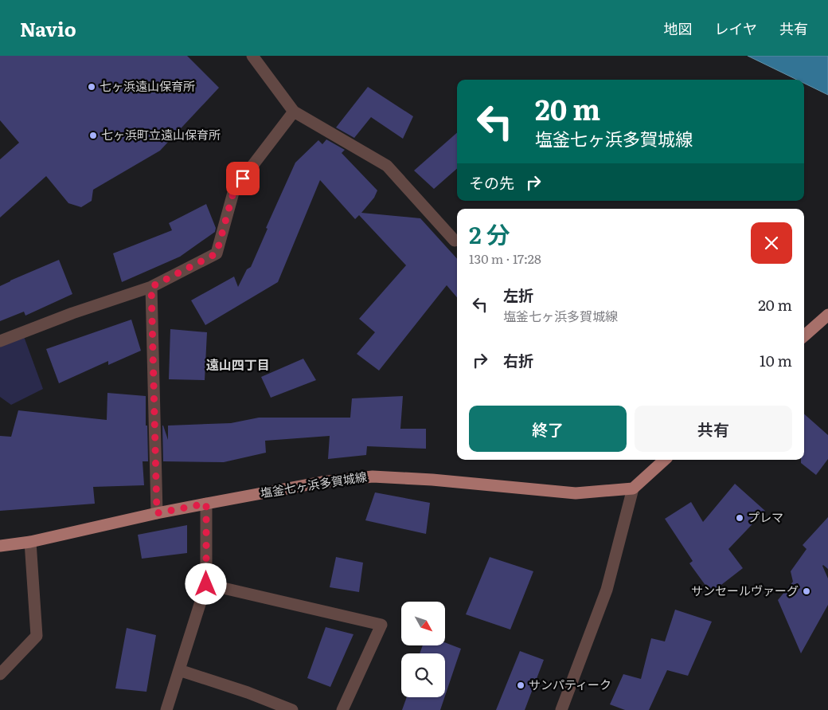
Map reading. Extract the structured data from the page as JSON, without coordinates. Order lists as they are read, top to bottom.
{
  "streets": {
    "main road": ["塩釜七ヶ浜多賀城線"]
  },
  "districts": ["遠山四丁目"],
  "places": [
    "七ヶ浜遠山保育所",
    "七ヶ浜町立遠山保育所",
    "プレマ",
    "サンセールヴァーグ",
    "サンパティーク"
  ],
  "north": "bottom right",
  "page": {
    "header": "Navio",
    "nav": ["地図", "レイヤ", "共有"],
    "turn": ["20 m", "塩釜七ヶ浜多賀城線"],
    "then": "その先",
    "heading": ["2 分", "130 m · 17:28"],
    "list": [
      {
        "name": "左折",
        "note": "塩釜七ヶ浜多賀城線",
        "value": "20 m"
      },
      {
        "name": "右折",
        "value": "10 m"
      }
    ],
    "buttons": ["終了", "共有"]
  }
}
